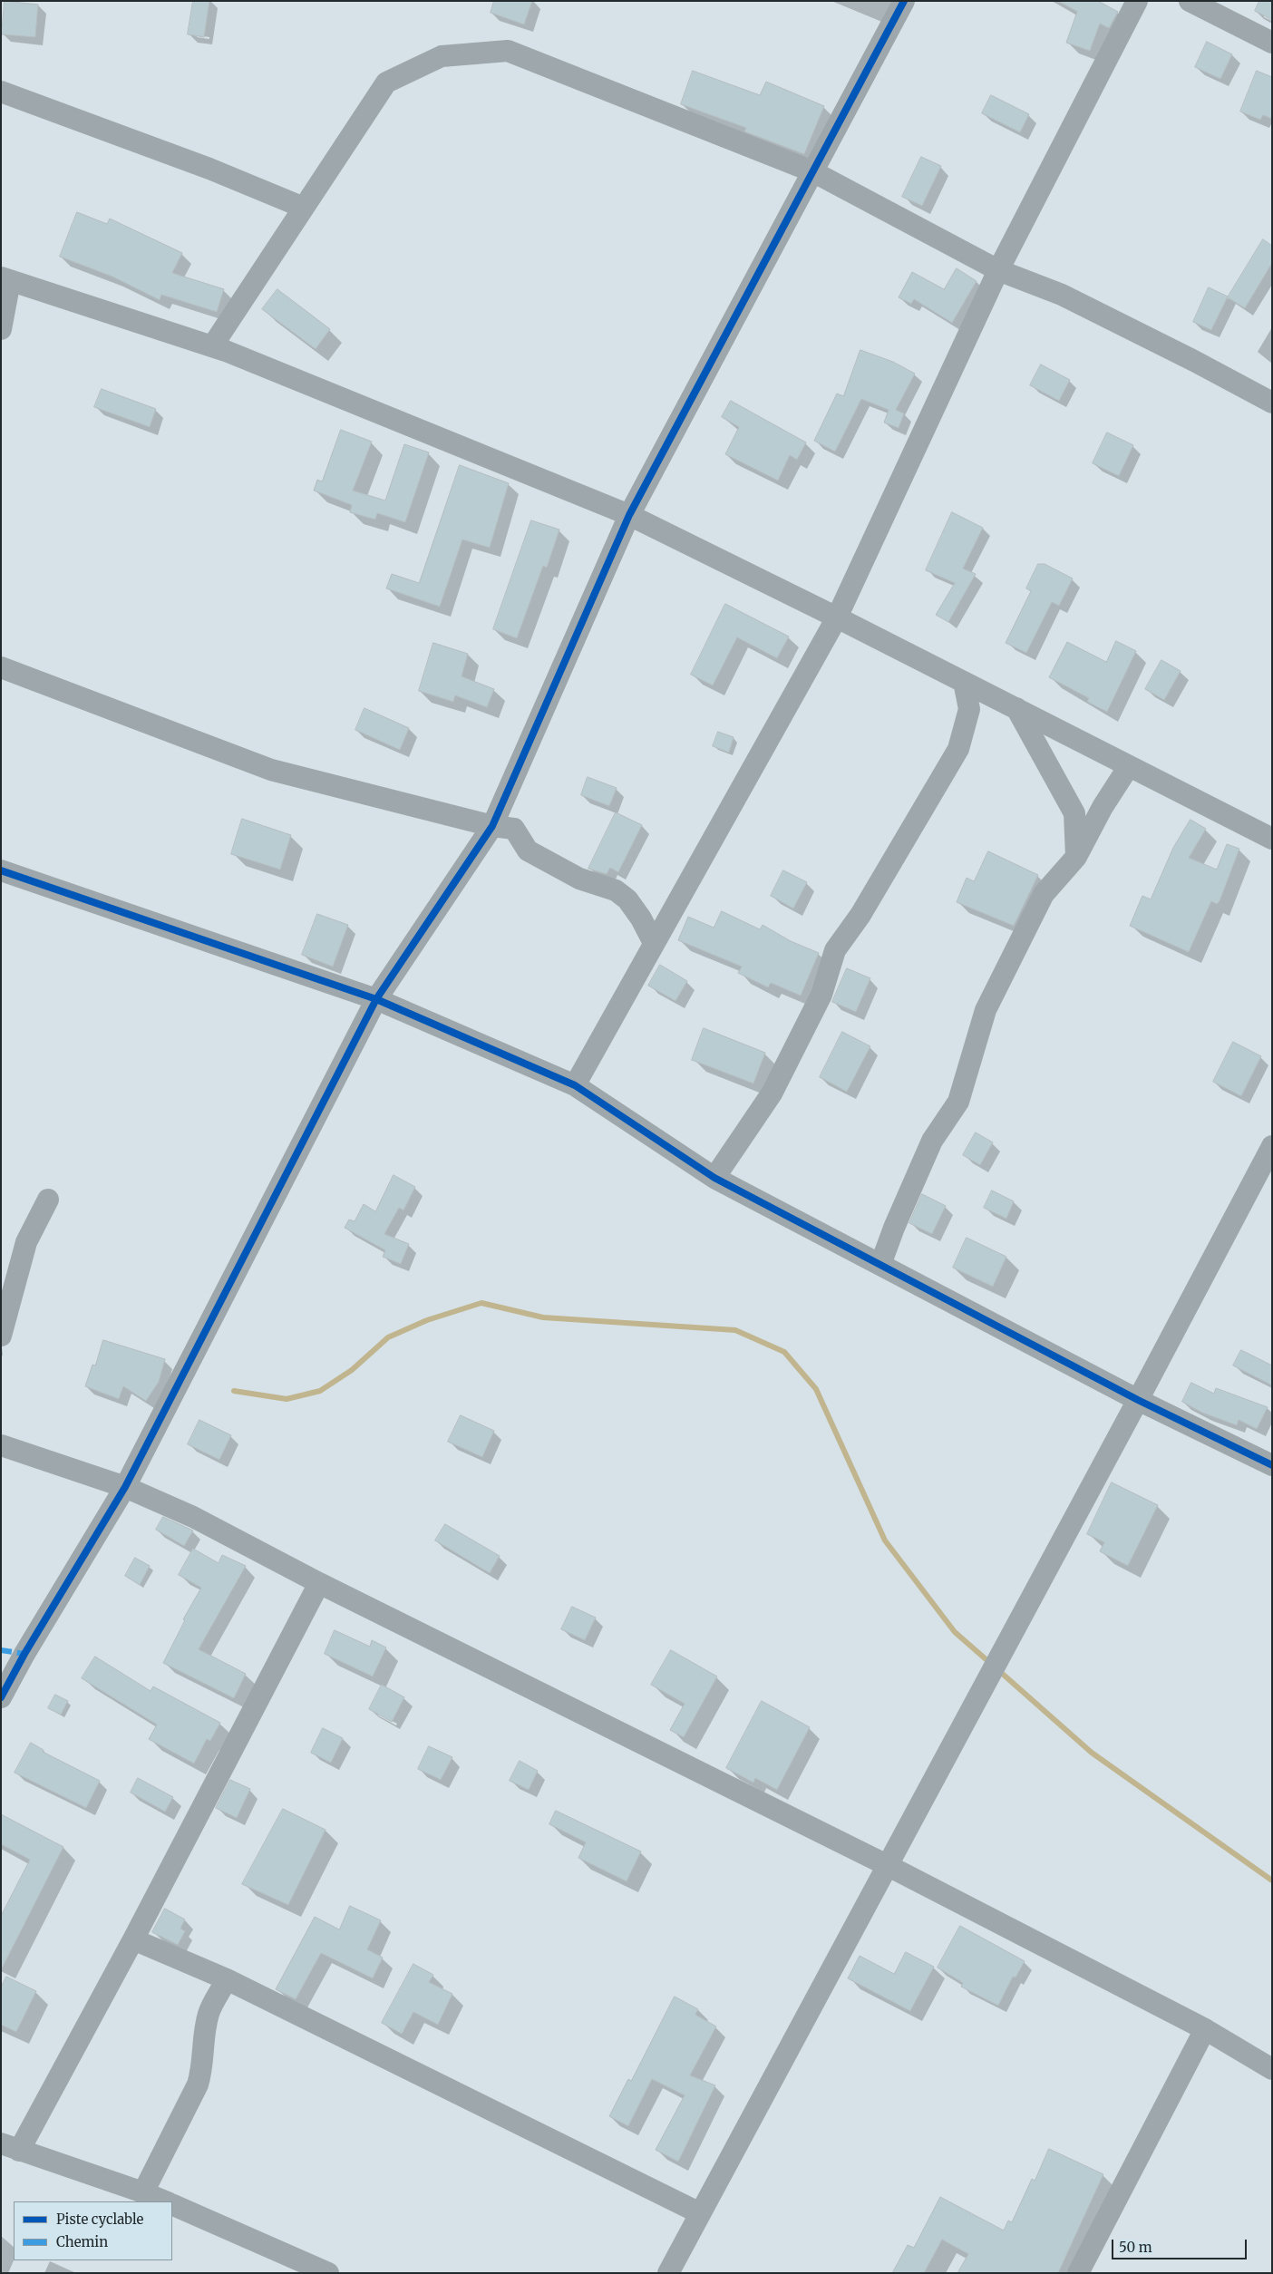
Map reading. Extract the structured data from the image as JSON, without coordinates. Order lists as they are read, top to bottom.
{
  "legend": ["Piste cyclable", "Chemin"],
  "scale_bar": "50 m"
}
